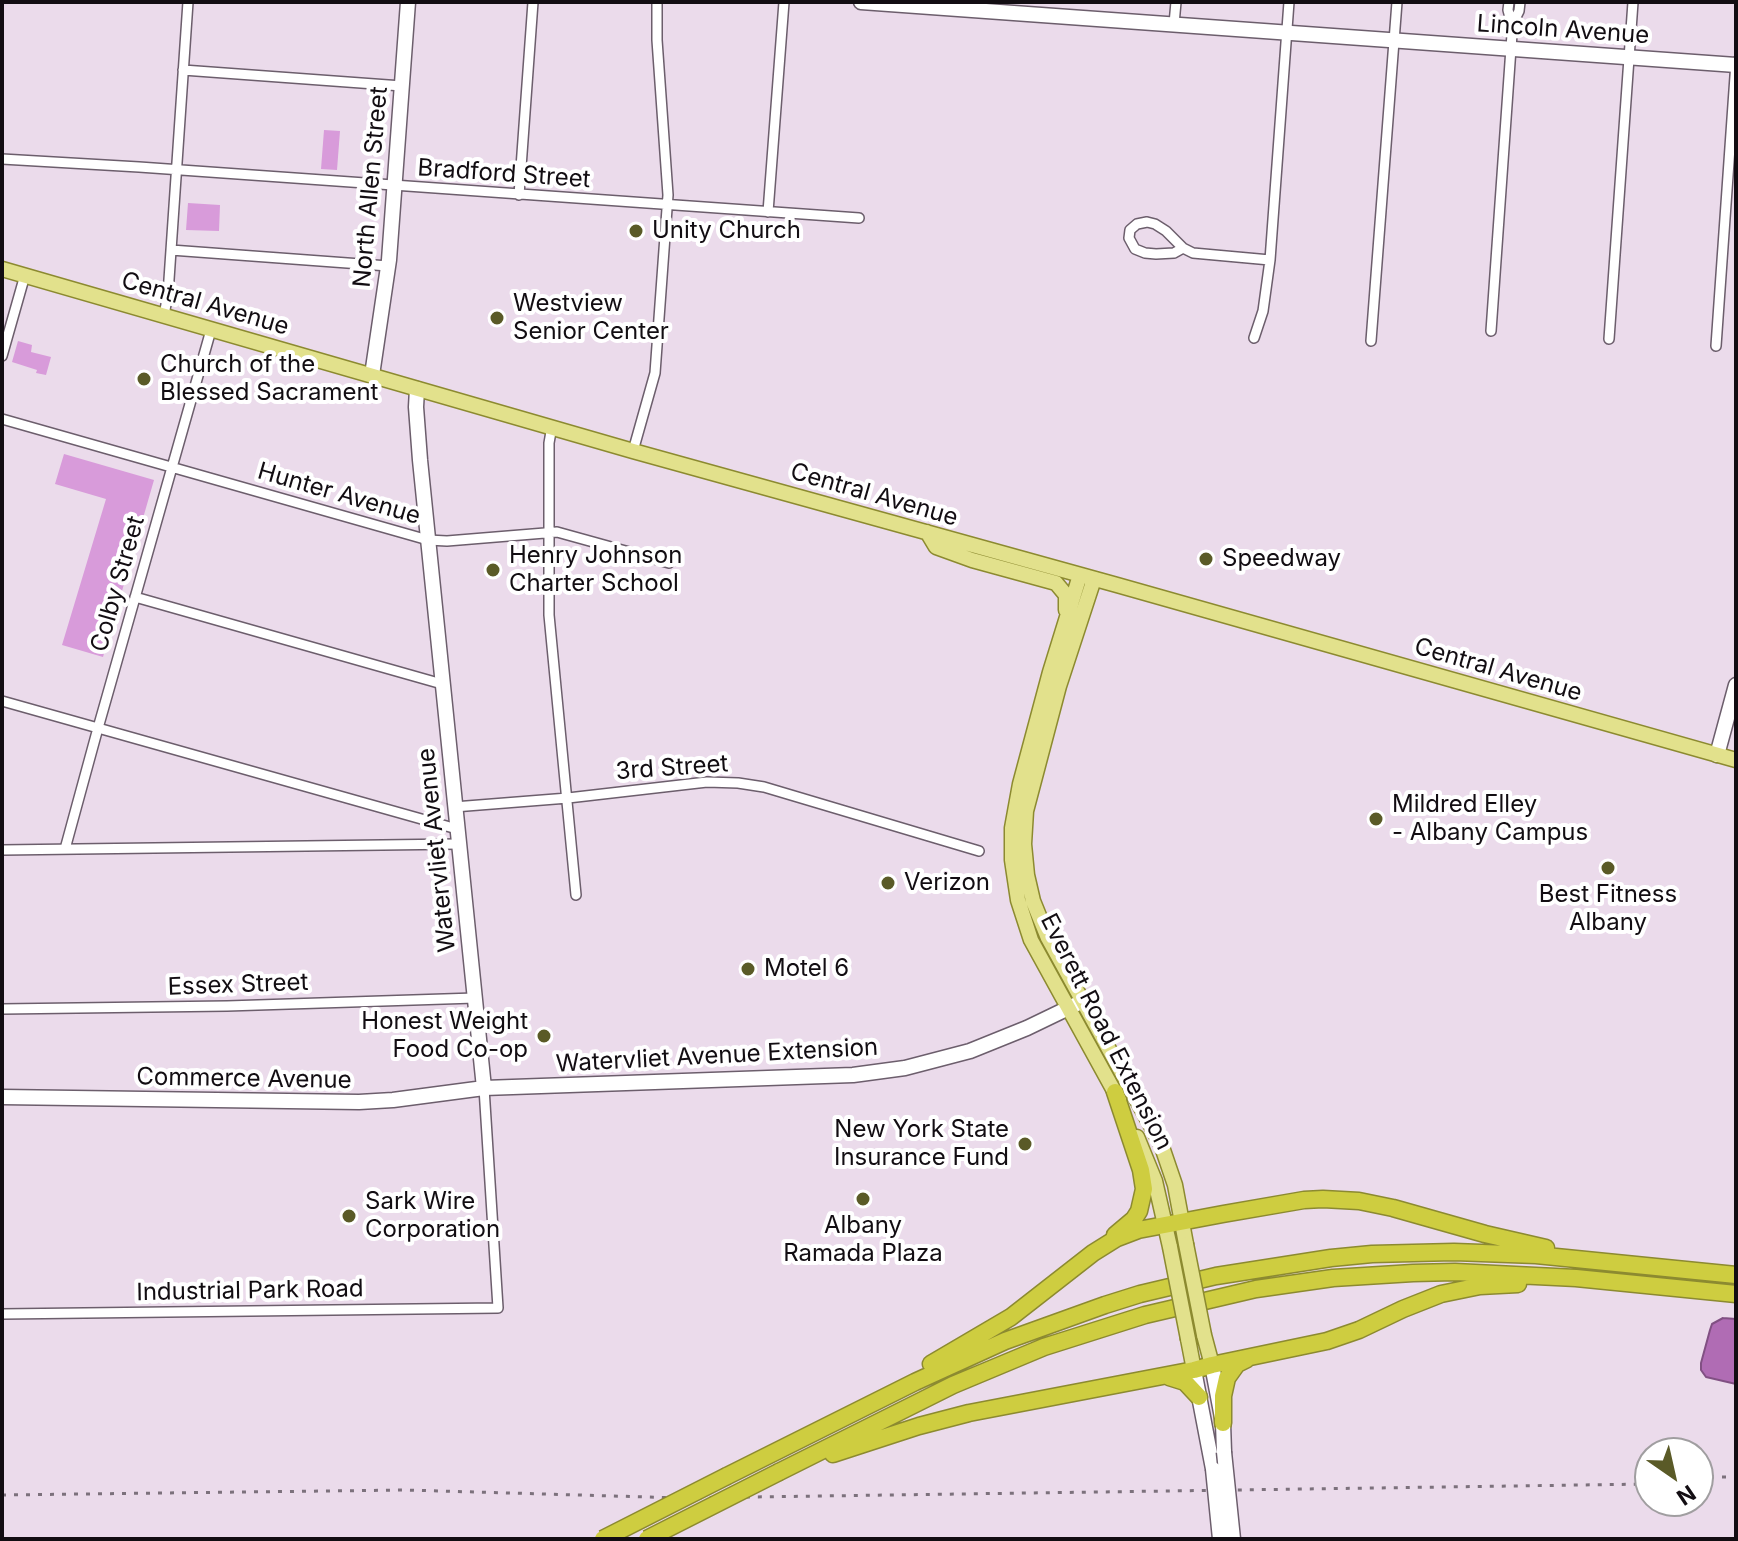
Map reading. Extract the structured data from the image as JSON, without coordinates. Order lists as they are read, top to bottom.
{
  "streets": {
    "main road": ["Central Avenue", "Everett Road Extension"],
    "street": [
      "Lincoln Avenue",
      "Bradford Street",
      "North Allen Street",
      "Hunter Avenue",
      "Colby Street",
      "3rd Street",
      "Watervliet Avenue",
      "Essex Street",
      "Watervliet Avenue Extension",
      "Commerce Avenue",
      "Industrial Park Road"
    ]
  },
  "crossings": [
    ["Bradford Street", "North Allen Street"],
    ["North Allen Street", "Central Avenue"],
    ["Central Avenue", "Colby Street"],
    ["Central Avenue", "Watervliet Avenue"],
    ["Central Avenue", "Everett Road Extension"],
    ["Hunter Avenue", "Colby Street"],
    ["Hunter Avenue", "Watervliet Avenue"],
    ["3rd Street", "Watervliet Avenue"],
    ["Watervliet Avenue", "Essex Street"],
    ["Watervliet Avenue", "Watervliet Avenue Extension"],
    ["Watervliet Avenue", "Commerce Avenue"],
    ["Watervliet Avenue", "Industrial Park Road"],
    ["Everett Road Extension", "Watervliet Avenue Extension"],
    ["Watervliet Avenue Extension", "Commerce Avenue"]
  ],
  "places": [
    "Unity Church",
    "Westview Senior Center",
    "Church of the Blessed Sacrament",
    "Speedway",
    "Henry Johnson Charter School",
    "Mildred Elley - Albany Campus",
    "Best Fitness Albany",
    "Verizon",
    "Motel 6",
    "Honest Weight Food Co-op",
    "New York State Insurance Fund",
    "Albany Ramada Plaza",
    "Sark Wire Corporation"
  ],
  "north": "bottom right"
}
